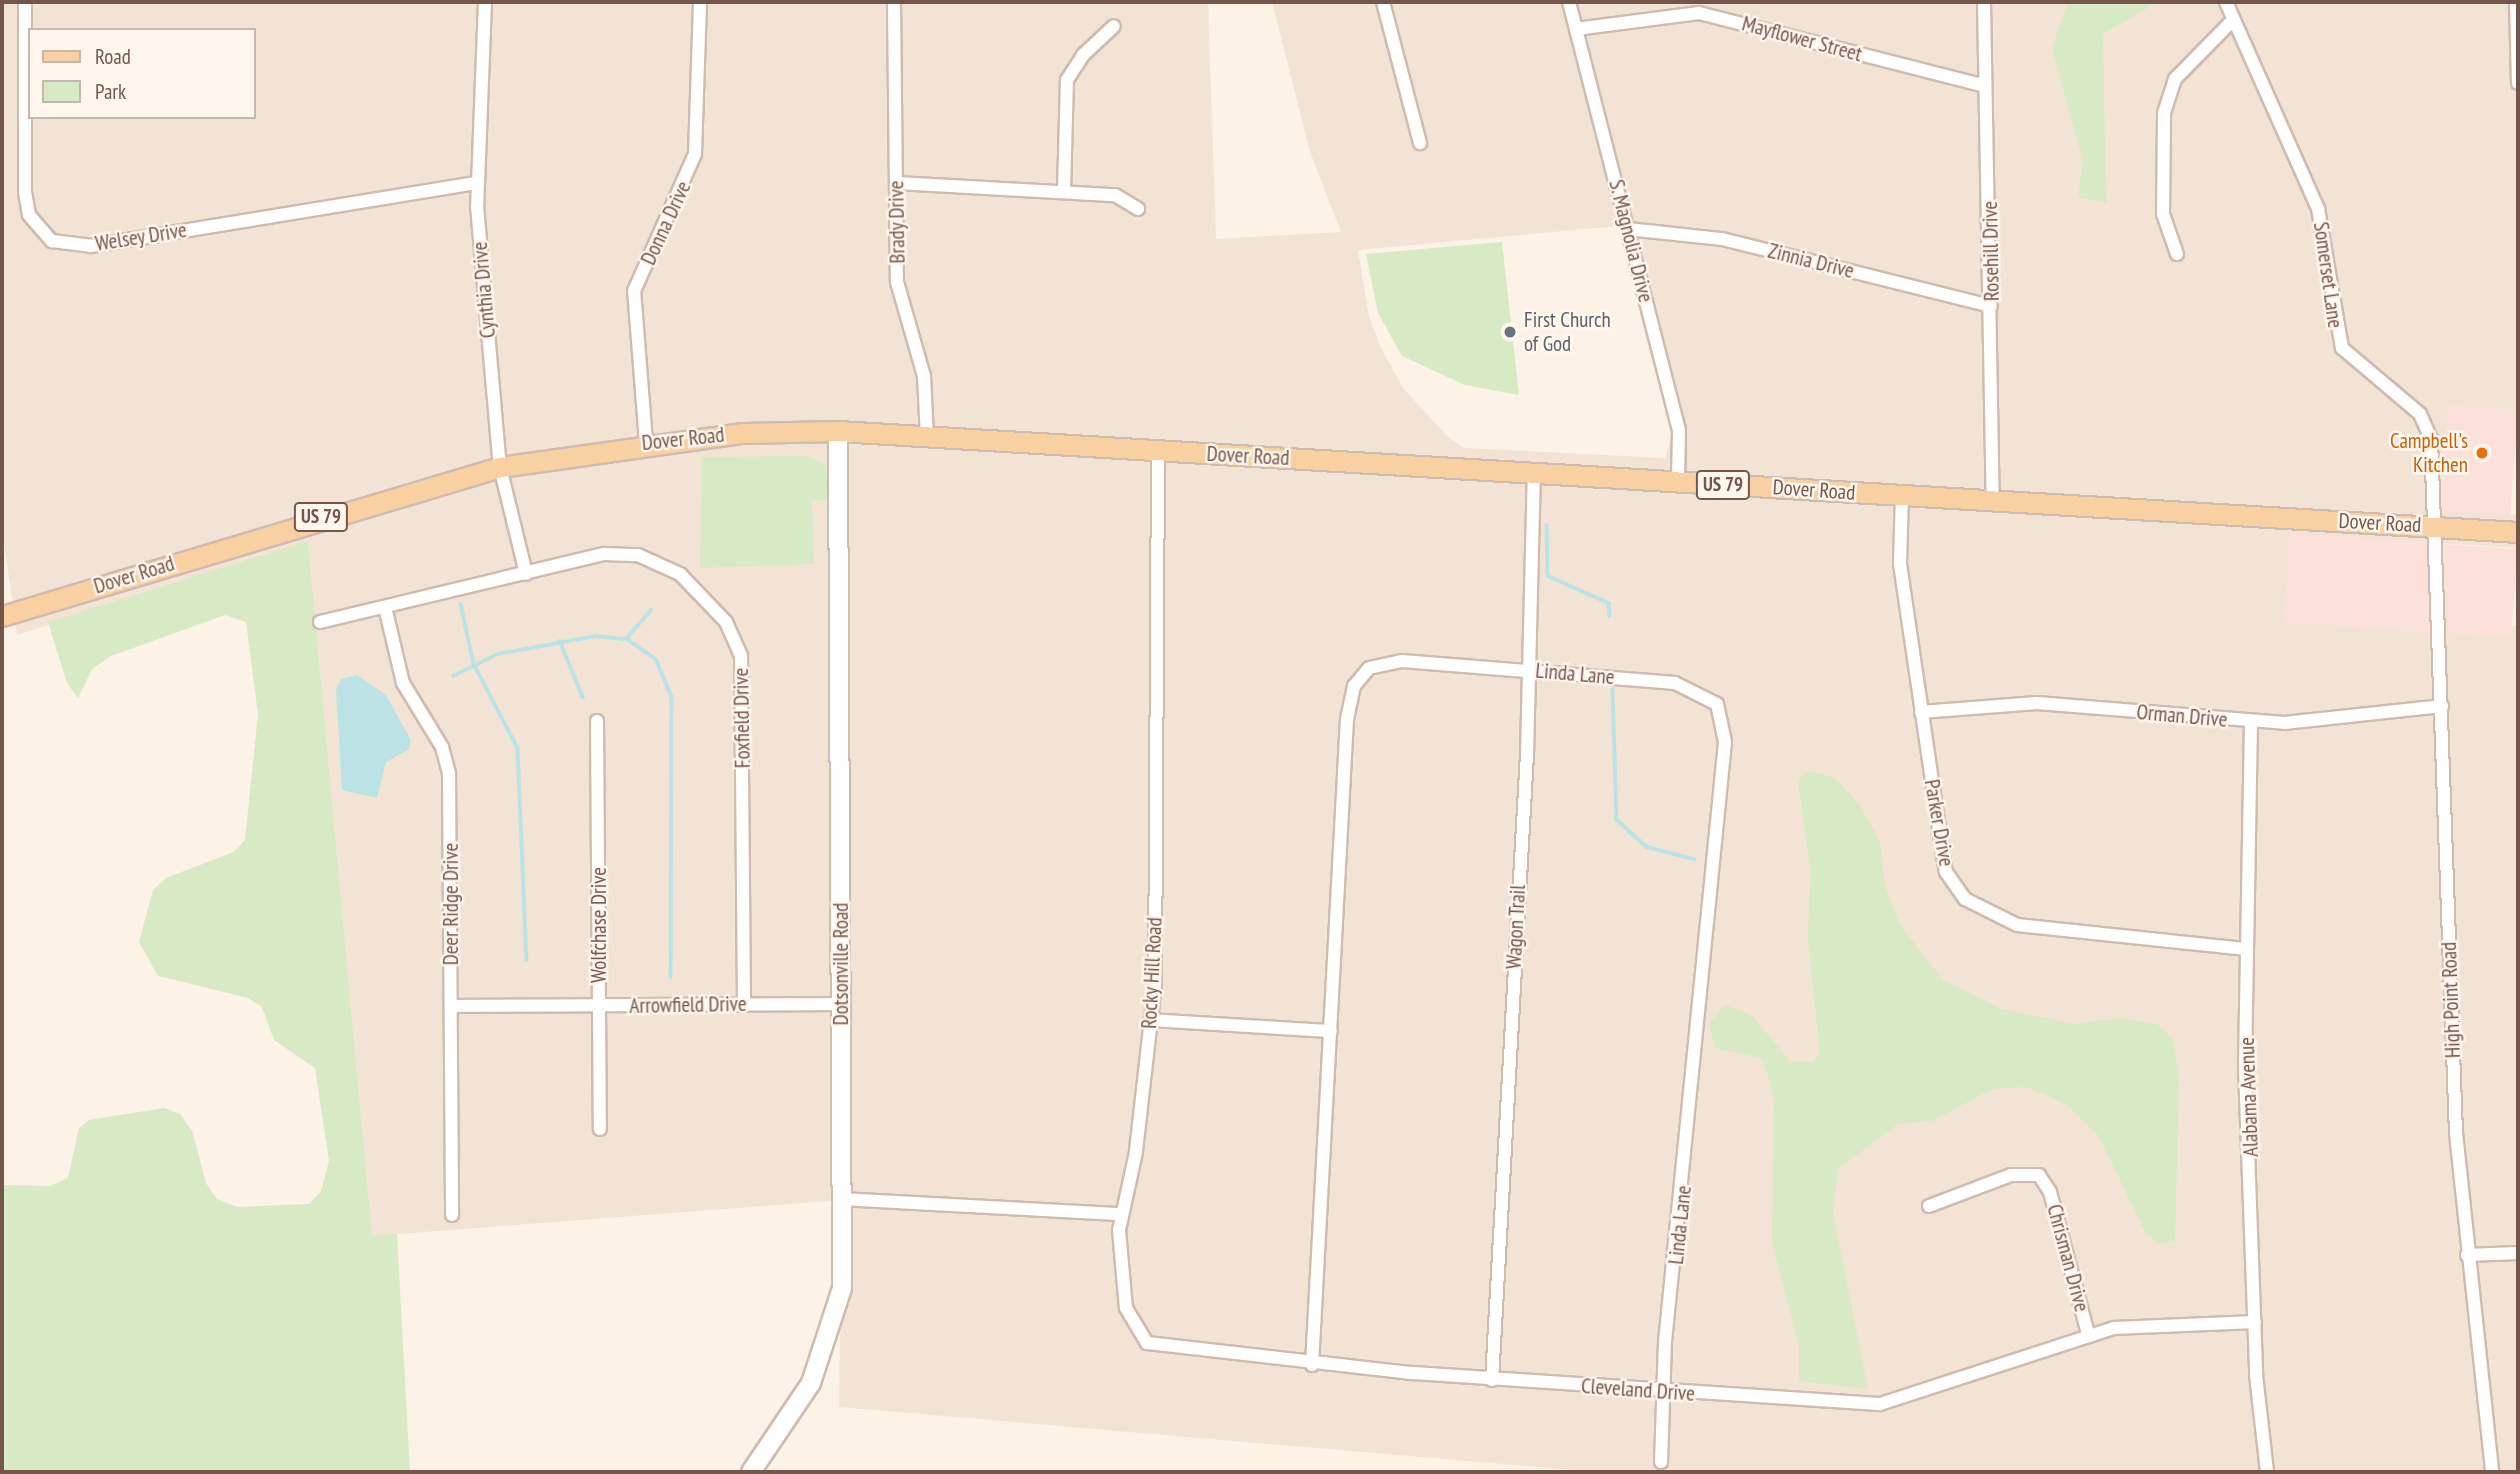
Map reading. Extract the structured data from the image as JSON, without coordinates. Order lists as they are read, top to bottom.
{
  "streets": {
    "main road": ["Dover Road", "US 79", "Dotsonville Road"],
    "street": [
      "Mayflower Street",
      "Brady Drive",
      "Donna Drive",
      "Welsey Drive",
      "S. Magnolia Drive",
      "Rosehill Drive",
      "Zinnia Drive",
      "Somerset Lane",
      "Cynthia Drive",
      "Linda Lane",
      "Orman Drive",
      "Foxfield Drive",
      "Parker Drive",
      "Deer Ridge Drive",
      "Wolfchase Drive",
      "Wagon Trail",
      "Rocky Hill Road",
      "High Point Road",
      "Arrowfield Drive",
      "Alabama Avenue",
      "Chrisman Drive",
      "Cleveland Drive"
    ]
  },
  "crossings": [
    ["Mayflower Street", "S. Magnolia Drive"],
    ["Mayflower Street", "Rosehill Drive"],
    ["Brady Drive", "Dover Road"],
    ["Donna Drive", "Dover Road"],
    ["Welsey Drive", "Cynthia Drive"],
    ["S. Magnolia Drive", "Zinnia Drive"],
    ["S. Magnolia Drive", "Dover Road"],
    ["Rosehill Drive", "Zinnia Drive"],
    ["Rosehill Drive", "Dover Road"],
    ["Somerset Lane", "Dover Road"],
    ["Somerset Lane", "High Point Road"],
    ["Cynthia Drive", "Dover Road"],
    ["Cynthia Drive", "Foxfield Drive"],
    ["Dover Road", "Parker Drive"],
    ["Dover Road", "Wagon Trail"],
    ["Dover Road", "Dotsonville Road"],
    ["Dover Road", "Rocky Hill Road"],
    ["Dover Road", "High Point Road"],
    ["Linda Lane", "Wagon Trail"],
    ["Linda Lane", "Cleveland Drive"],
    ["Orman Drive", "Parker Drive"],
    ["Orman Drive", "High Point Road"],
    ["Orman Drive", "Alabama Avenue"],
    ["Foxfield Drive", "Deer Ridge Drive"],
    ["Foxfield Drive", "Arrowfield Drive"],
    ["Parker Drive", "Alabama Avenue"],
    ["Deer Ridge Drive", "Arrowfield Drive"],
    ["Wolfchase Drive", "Arrowfield Drive"],
    ["Wagon Trail", "Cleveland Drive"],
    ["Dotsonville Road", "Arrowfield Drive"],
    ["Rocky Hill Road", "Cleveland Drive"],
    ["Alabama Avenue", "Cleveland Drive"],
    ["Chrisman Drive", "Cleveland Drive"]
  ],
  "places": ["First Church of God", "Campbell's Kitchen"],
  "legend": ["Road", "Park"]
}
